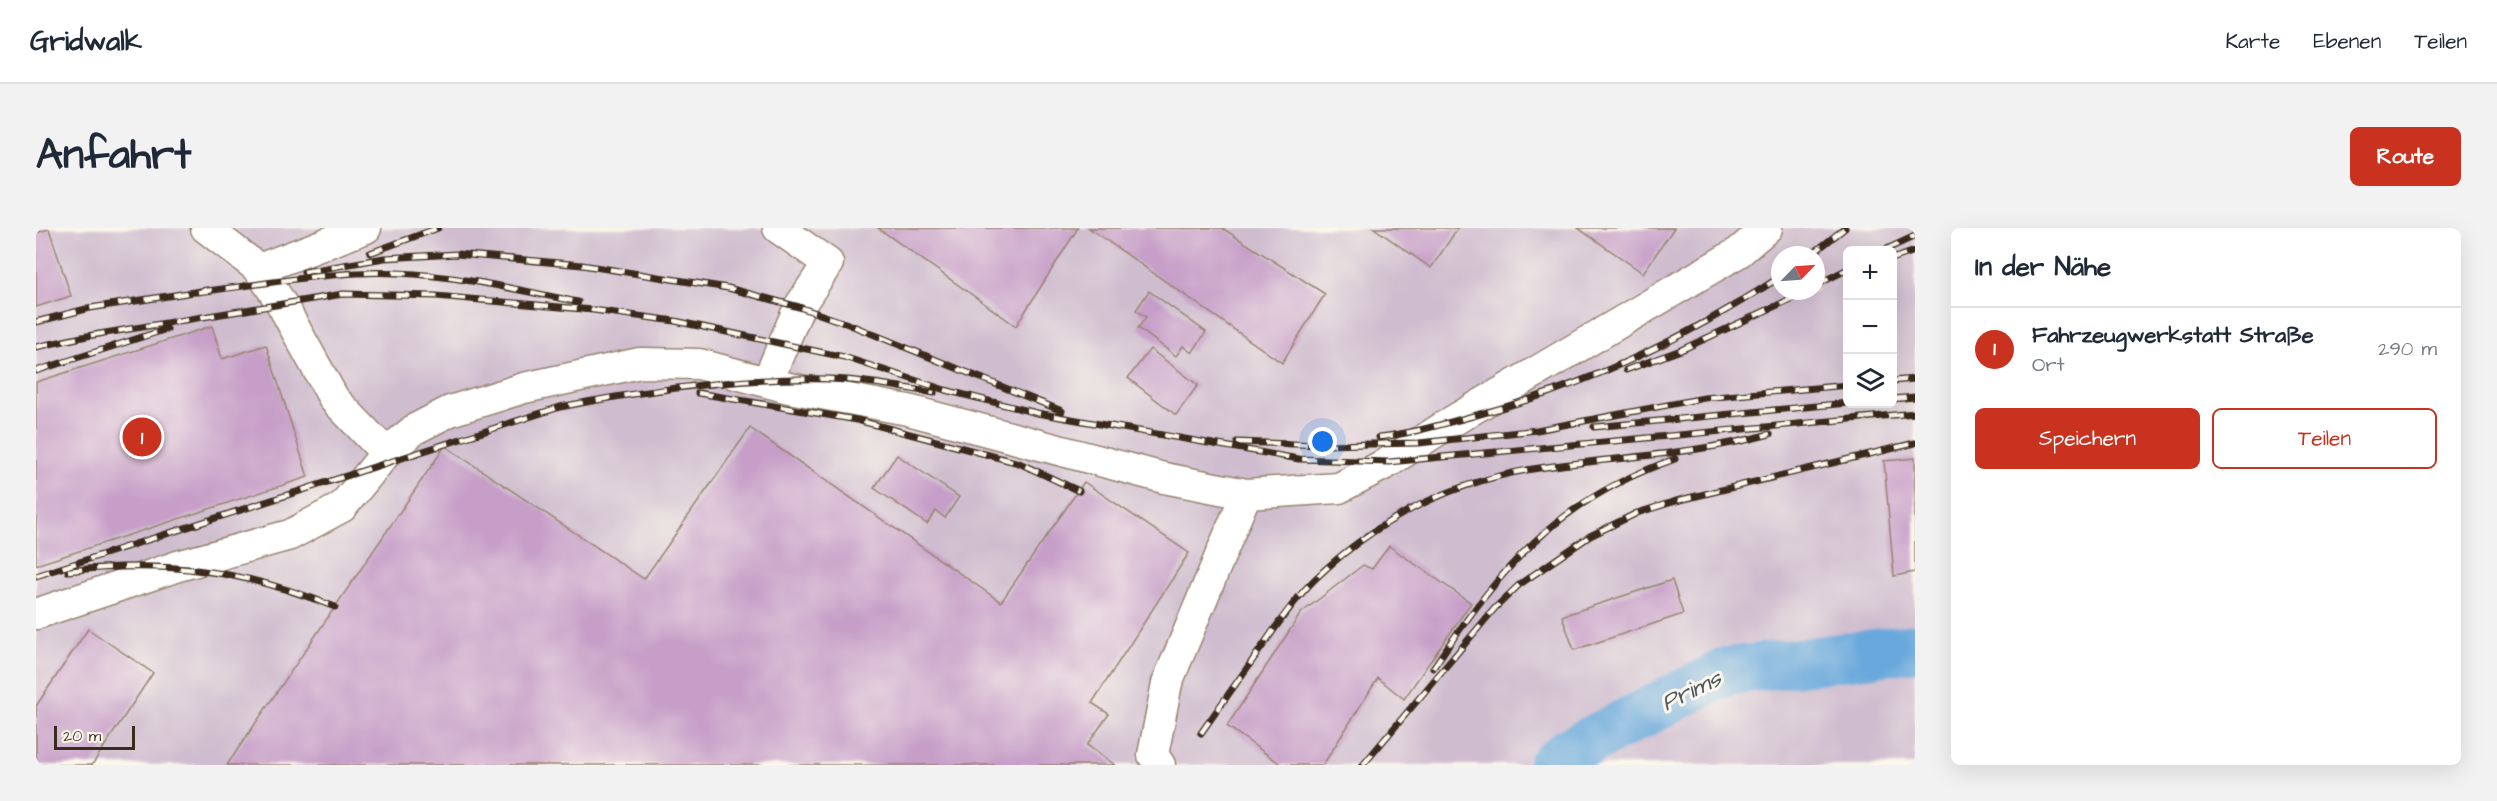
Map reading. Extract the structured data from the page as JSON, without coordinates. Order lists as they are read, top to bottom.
{
  "water": ["Prims"],
  "scale_bar": "20 m",
  "north": "top right",
  "page": {
    "header": "Gridwalk",
    "nav": ["Karte", "Ebenen", "Teilen"],
    "title": "Anfahrt",
    "buttons": [
      "Route",
      ["Speichern", "Teilen"]
    ],
    "heading": "In der Nähe",
    "map_buttons": ["+", "−"],
    "list": [
      {
        "mark": "1",
        "name": "Fahrzeugwerkstatt Straße",
        "note": "Ort",
        "value": "290 m"
      }
    ],
    "pins": "1",
    "scale": "20 m"
  }
}
